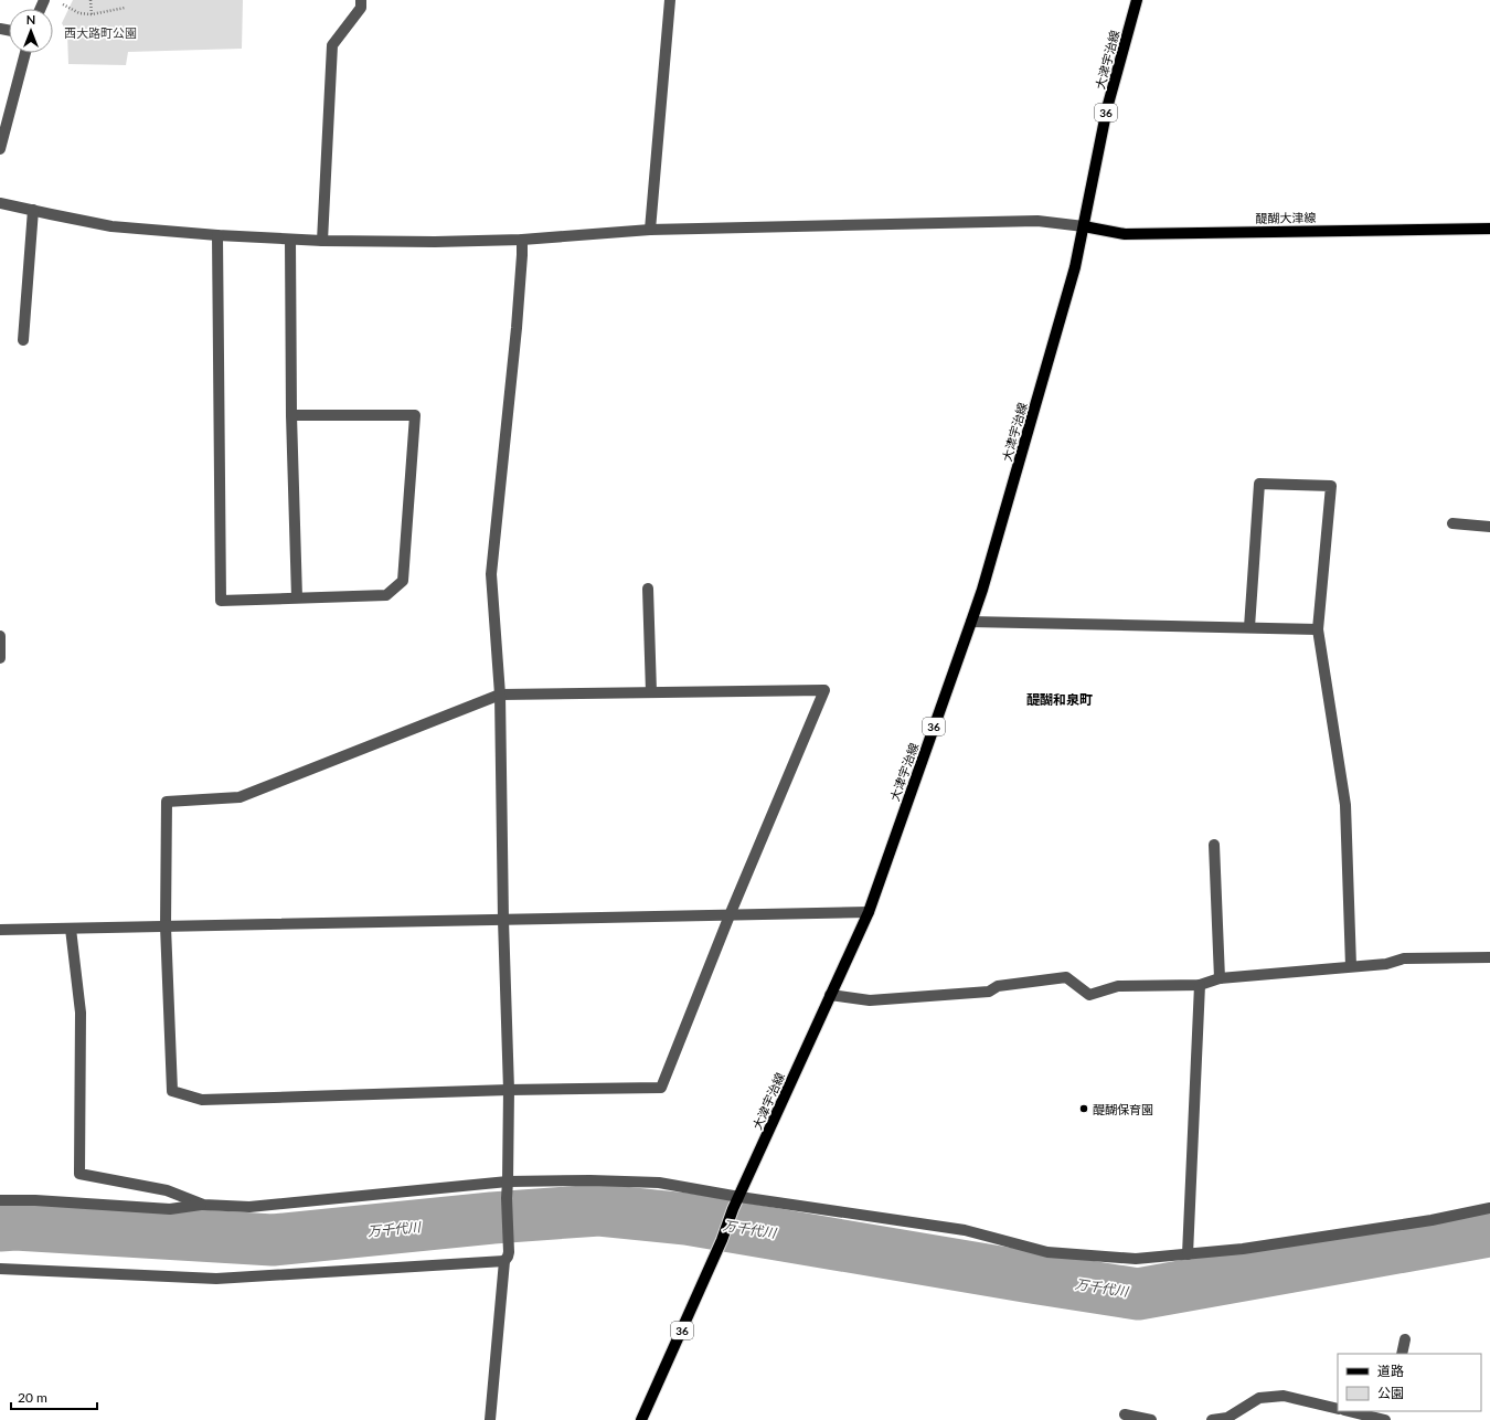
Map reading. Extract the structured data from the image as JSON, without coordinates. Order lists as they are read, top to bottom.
{
  "streets": {
    "main road": ["大津宇治線", "36", "醍醐大津線"]
  },
  "crossings": [
    ["大津宇治線", "醍醐大津線"]
  ],
  "districts": ["醍醐和泉町"],
  "water": ["万千代川"],
  "parks": ["西大路町公園"],
  "places": ["醍醐保育園"],
  "legend": ["道路", "公園"],
  "scale_bar": "20 m",
  "north": "top"
}
